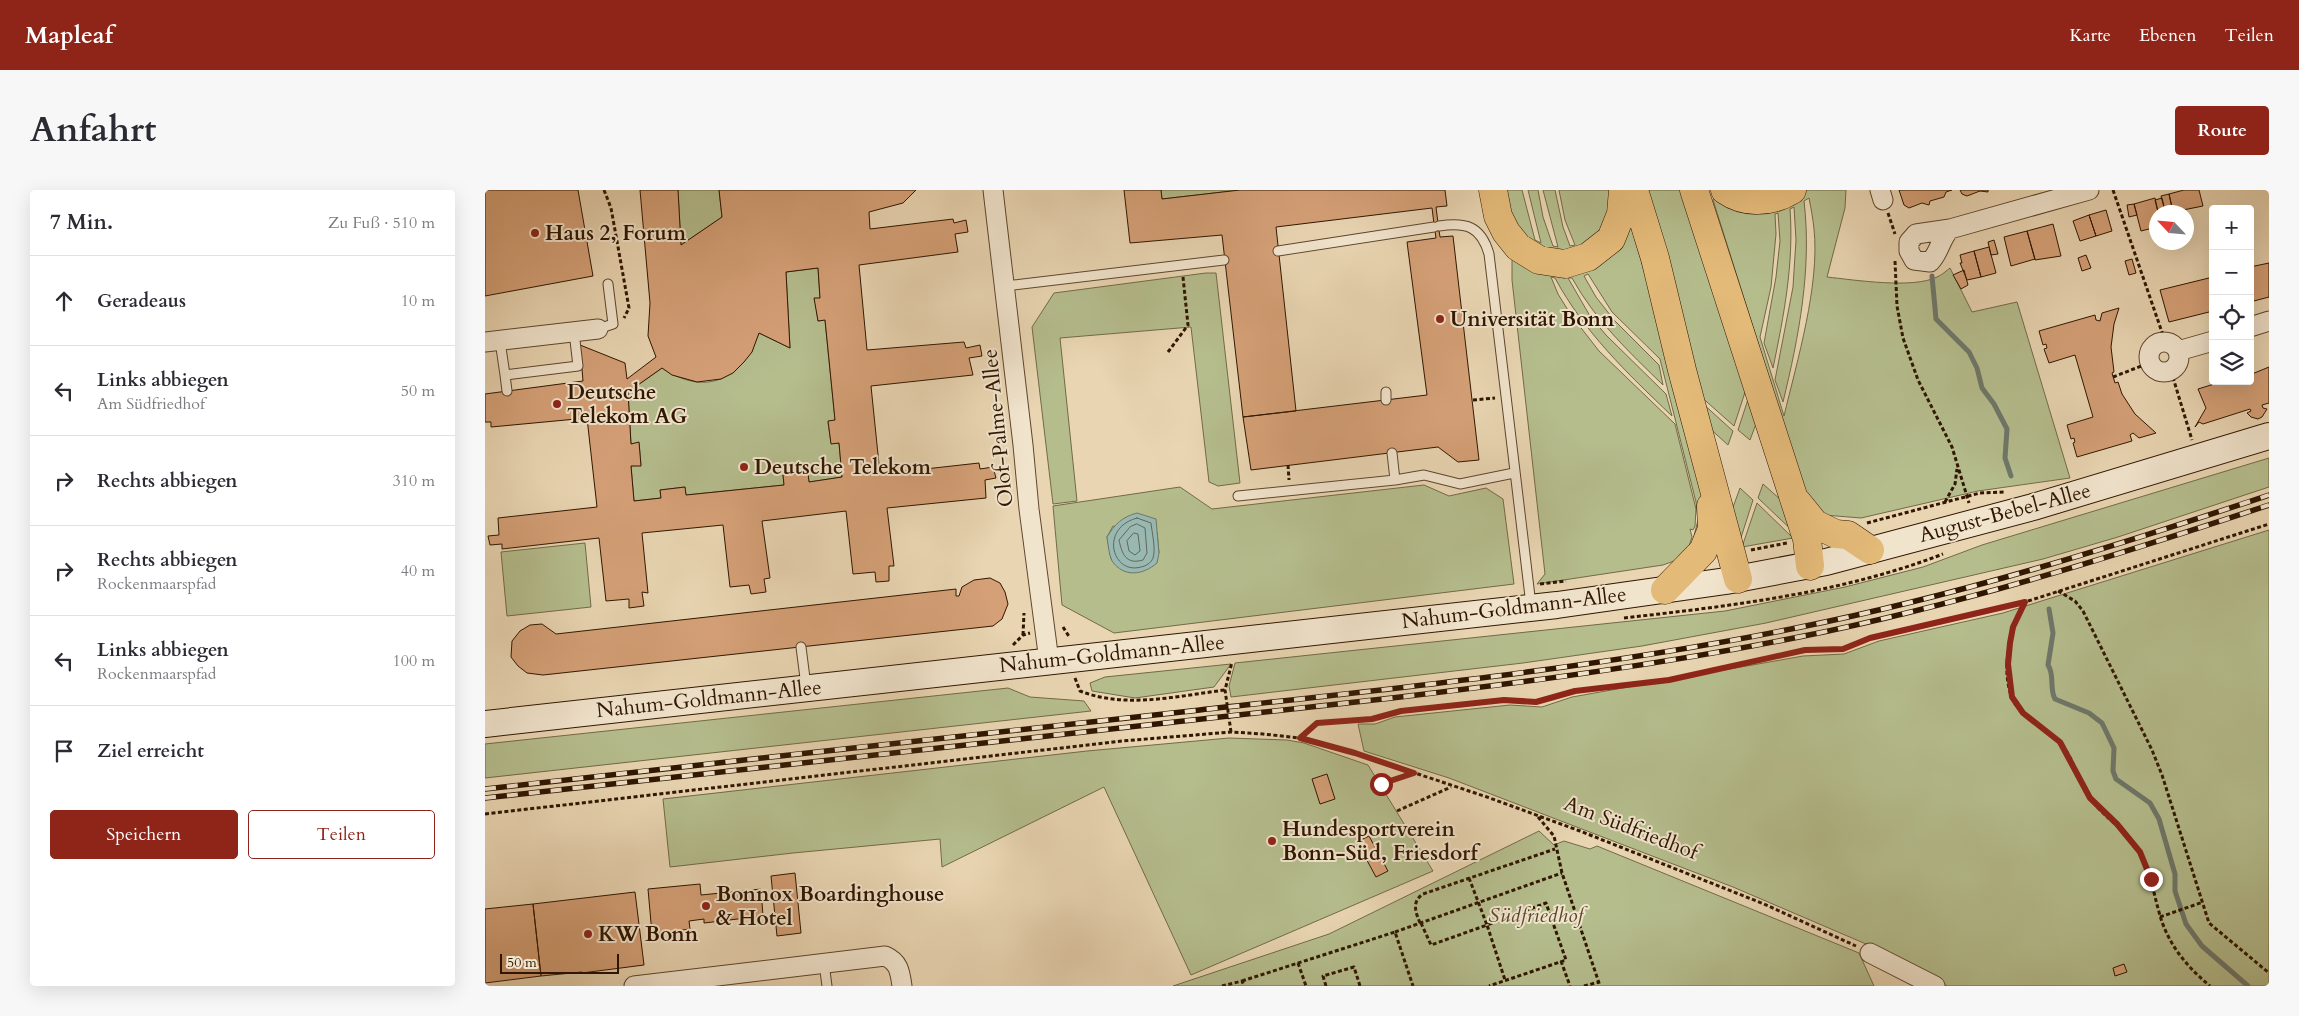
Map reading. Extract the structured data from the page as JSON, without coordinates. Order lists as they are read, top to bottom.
{
  "streets": {
    "main road": ["August-Bebel-Allee", "Nahum-Goldmann-Allee"],
    "street": ["Olof-Palme-Allee"],
    "path": ["Am Südfriedhof"]
  },
  "crossings": [
    ["Olof-Palme-Allee", "Nahum-Goldmann-Allee"],
    ["August-Bebel-Allee", "Nahum-Goldmann-Allee"]
  ],
  "parks": ["Südfriedhof"],
  "places": [
    "Haus 2, Forum",
    "Universität Bonn",
    "Deutsche Telekom AG",
    "Deutsche Telekom",
    "Hundesportverein Bonn-Süd, Friesdorf",
    "Bonnox Boardinghouse & Hotel",
    "KW Bonn"
  ],
  "scale_bar": "50 m",
  "north": "top left",
  "page": {
    "header": "Mapleaf",
    "nav": ["Karte", "Ebenen", "Teilen"],
    "title": "Anfahrt",
    "buttons": [
      "Route",
      ["Speichern", "Teilen"]
    ],
    "heading": ["7 Min.", "Zu Fuß · 510 m"],
    "map_buttons": ["+", "−"],
    "list": [
      ["Geradeaus", "10 m"],
      ["Links abbiegen", "Am Südfriedhof", "50 m"],
      ["Rechts abbiegen", "310 m"],
      ["Rechts abbiegen", "Rockenmaarspfad", "40 m"],
      ["Links abbiegen", "Rockenmaarspfad", "100 m"],
      "Ziel erreicht"
    ],
    "scale": "50 m"
  }
}
